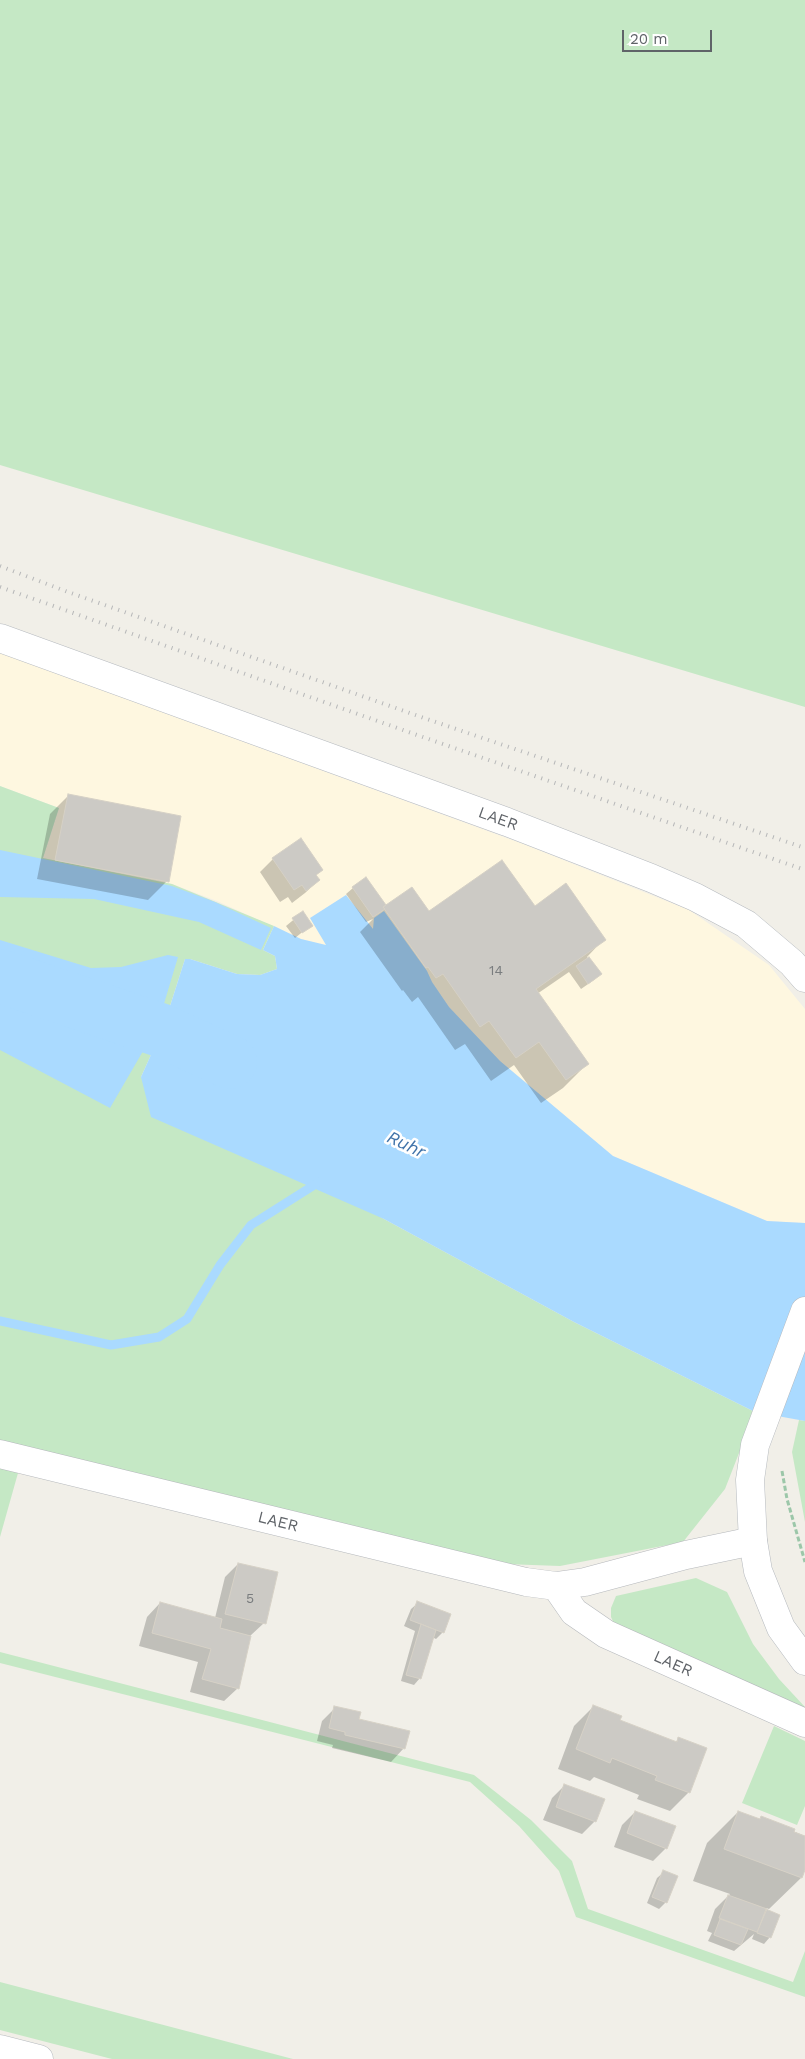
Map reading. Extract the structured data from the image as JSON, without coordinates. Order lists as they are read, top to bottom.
{
  "streets": {
    "main road": ["LAER"]
  },
  "water": ["Ruhr"],
  "house_numbers": ["14", "5"],
  "scale_bar": "20 m"
}
